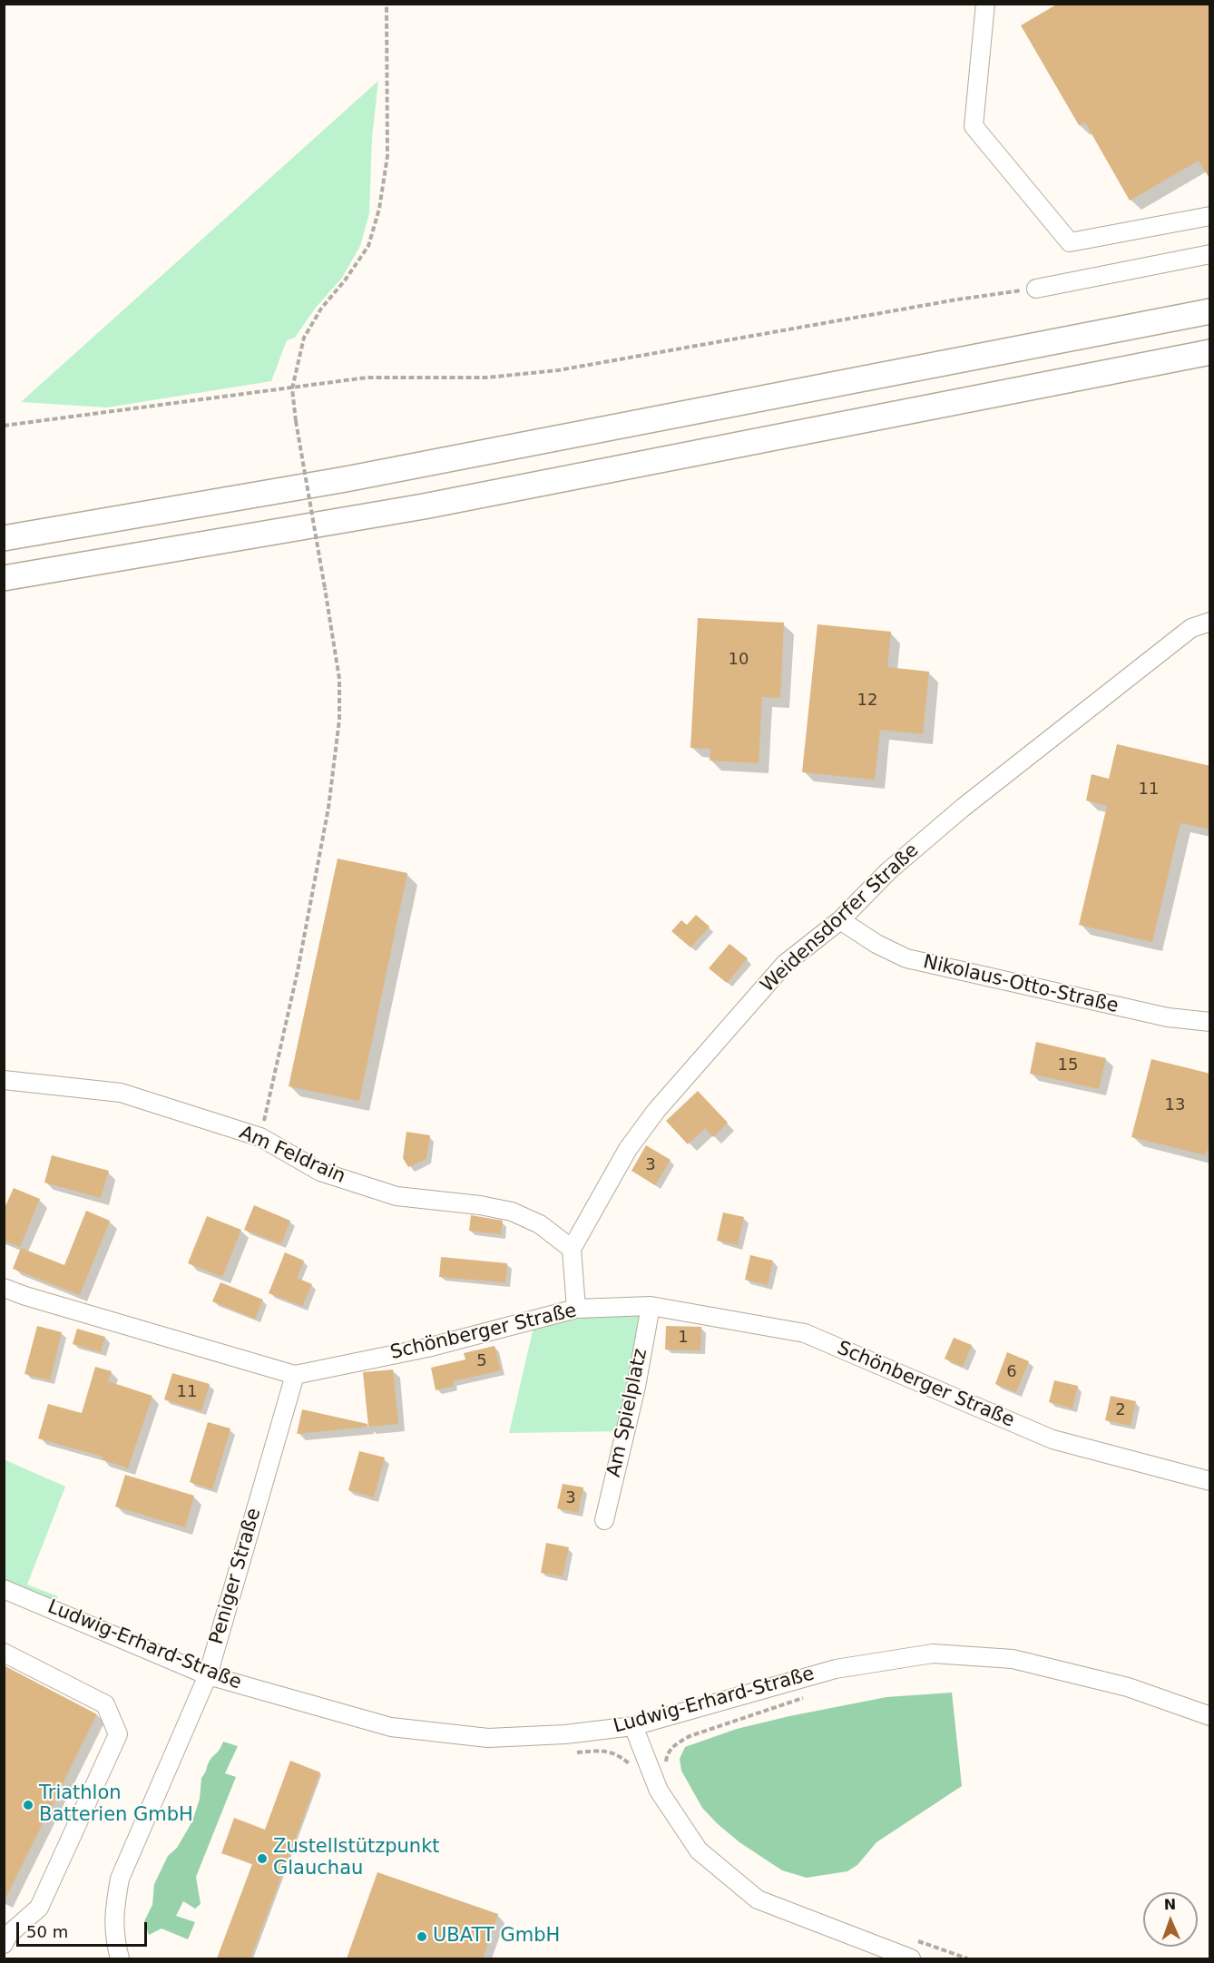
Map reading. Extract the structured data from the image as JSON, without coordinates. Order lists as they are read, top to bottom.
{
  "streets": {
    "street": [
      "Weidensdorfer Straße",
      "Nikolaus-Otto-Straße",
      "Am Feldrain",
      "Schönberger Straße",
      "Am Spielplatz",
      "Peniger Straße",
      "Ludwig-Erhard-Straße"
    ]
  },
  "crossings": [
    ["Weidensdorfer Straße", "Nikolaus-Otto-Straße"],
    ["Weidensdorfer Straße", "Am Feldrain"],
    ["Schönberger Straße", "Am Spielplatz"],
    ["Schönberger Straße", "Peniger Straße"],
    ["Peniger Straße", "Ludwig-Erhard-Straße"]
  ],
  "places": ["Triathlon Batterien GmbH", "Zustellstützpunkt Glauchau", "UBATT GmbH"],
  "house_numbers": [
    "10",
    "12",
    "11",
    "15",
    "13",
    "3",
    "1",
    "5",
    "6",
    "11",
    "2",
    "3"
  ],
  "scale_bar": "50 m",
  "north": "top"
}
